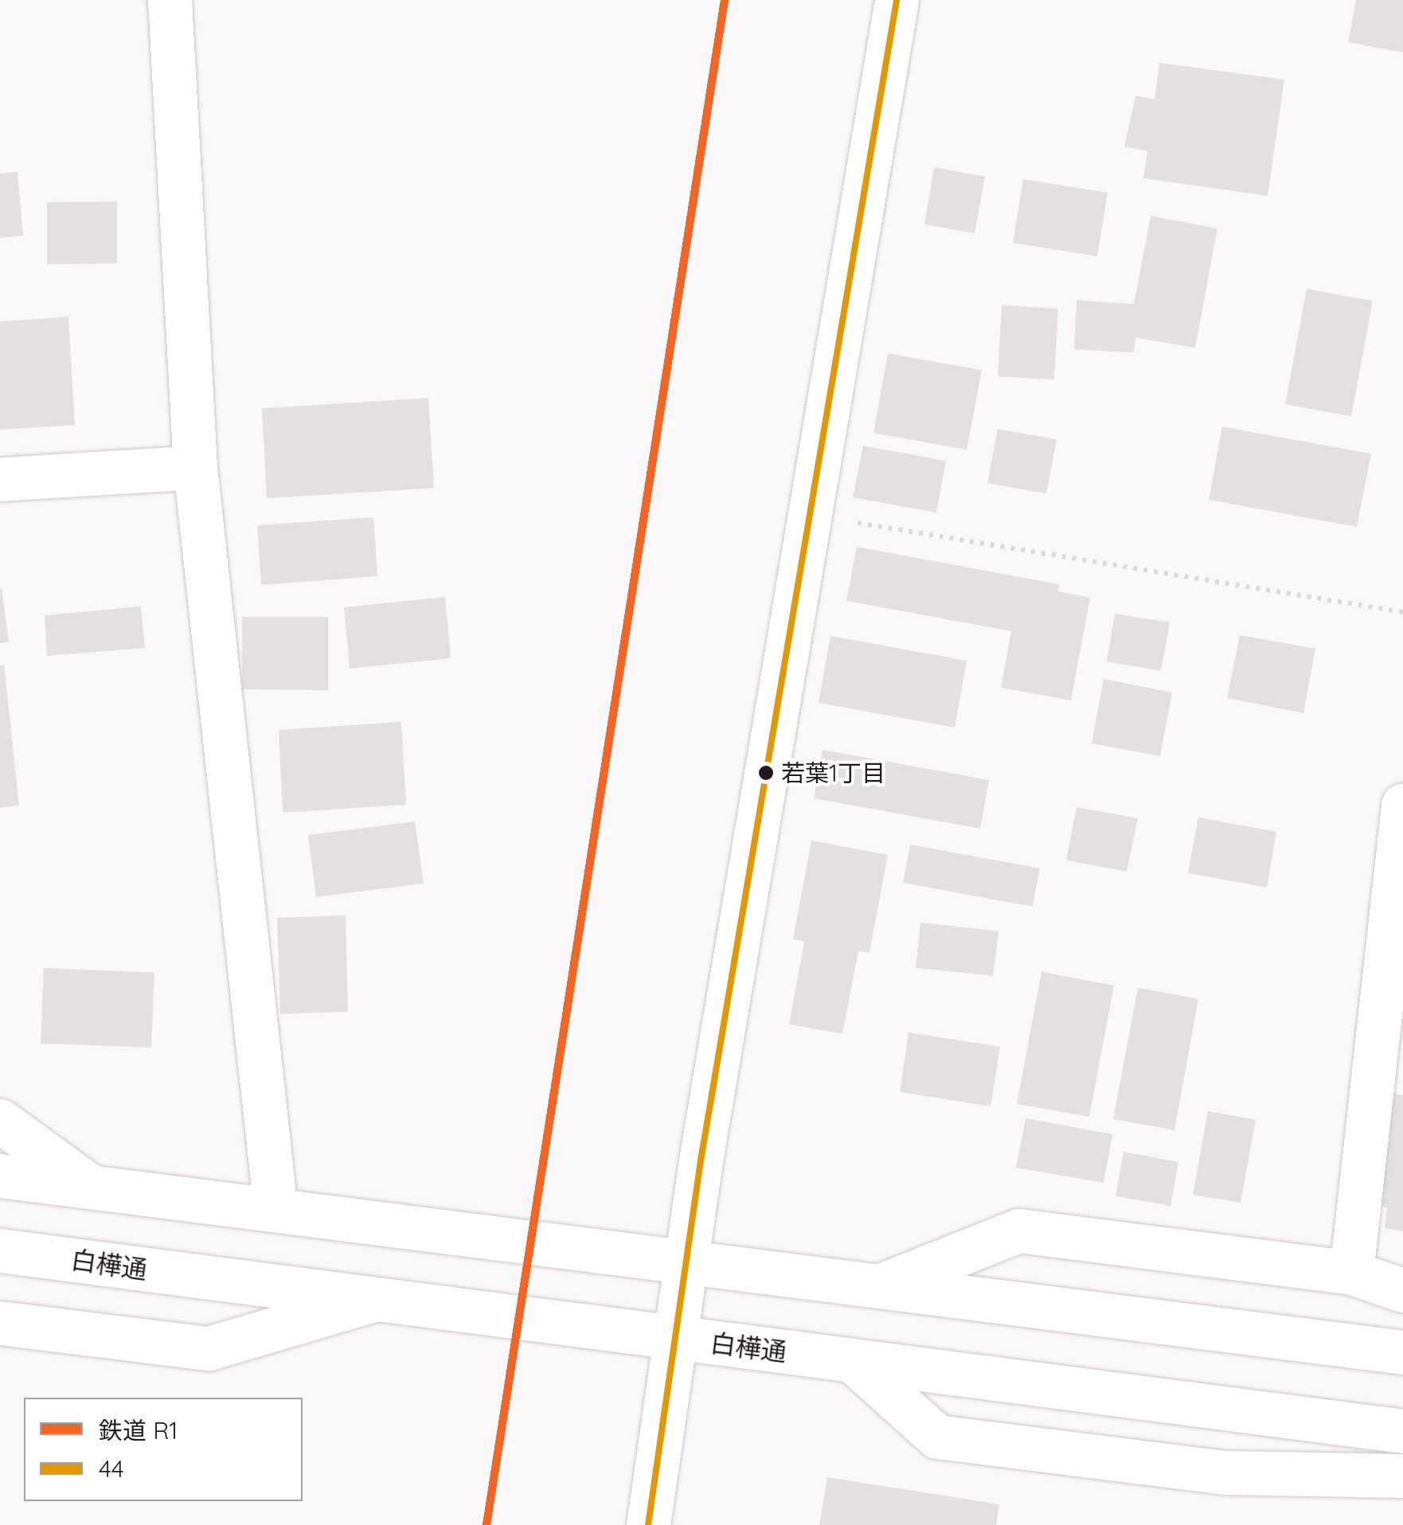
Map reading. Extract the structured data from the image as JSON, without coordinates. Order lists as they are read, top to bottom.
{
  "streets": {
    "street": ["白樺通"]
  },
  "places": ["若葉1丁目"],
  "lines": ["rail line R1", "transit line 44"],
  "legend": ["鉄道 R1", "44"]
}
